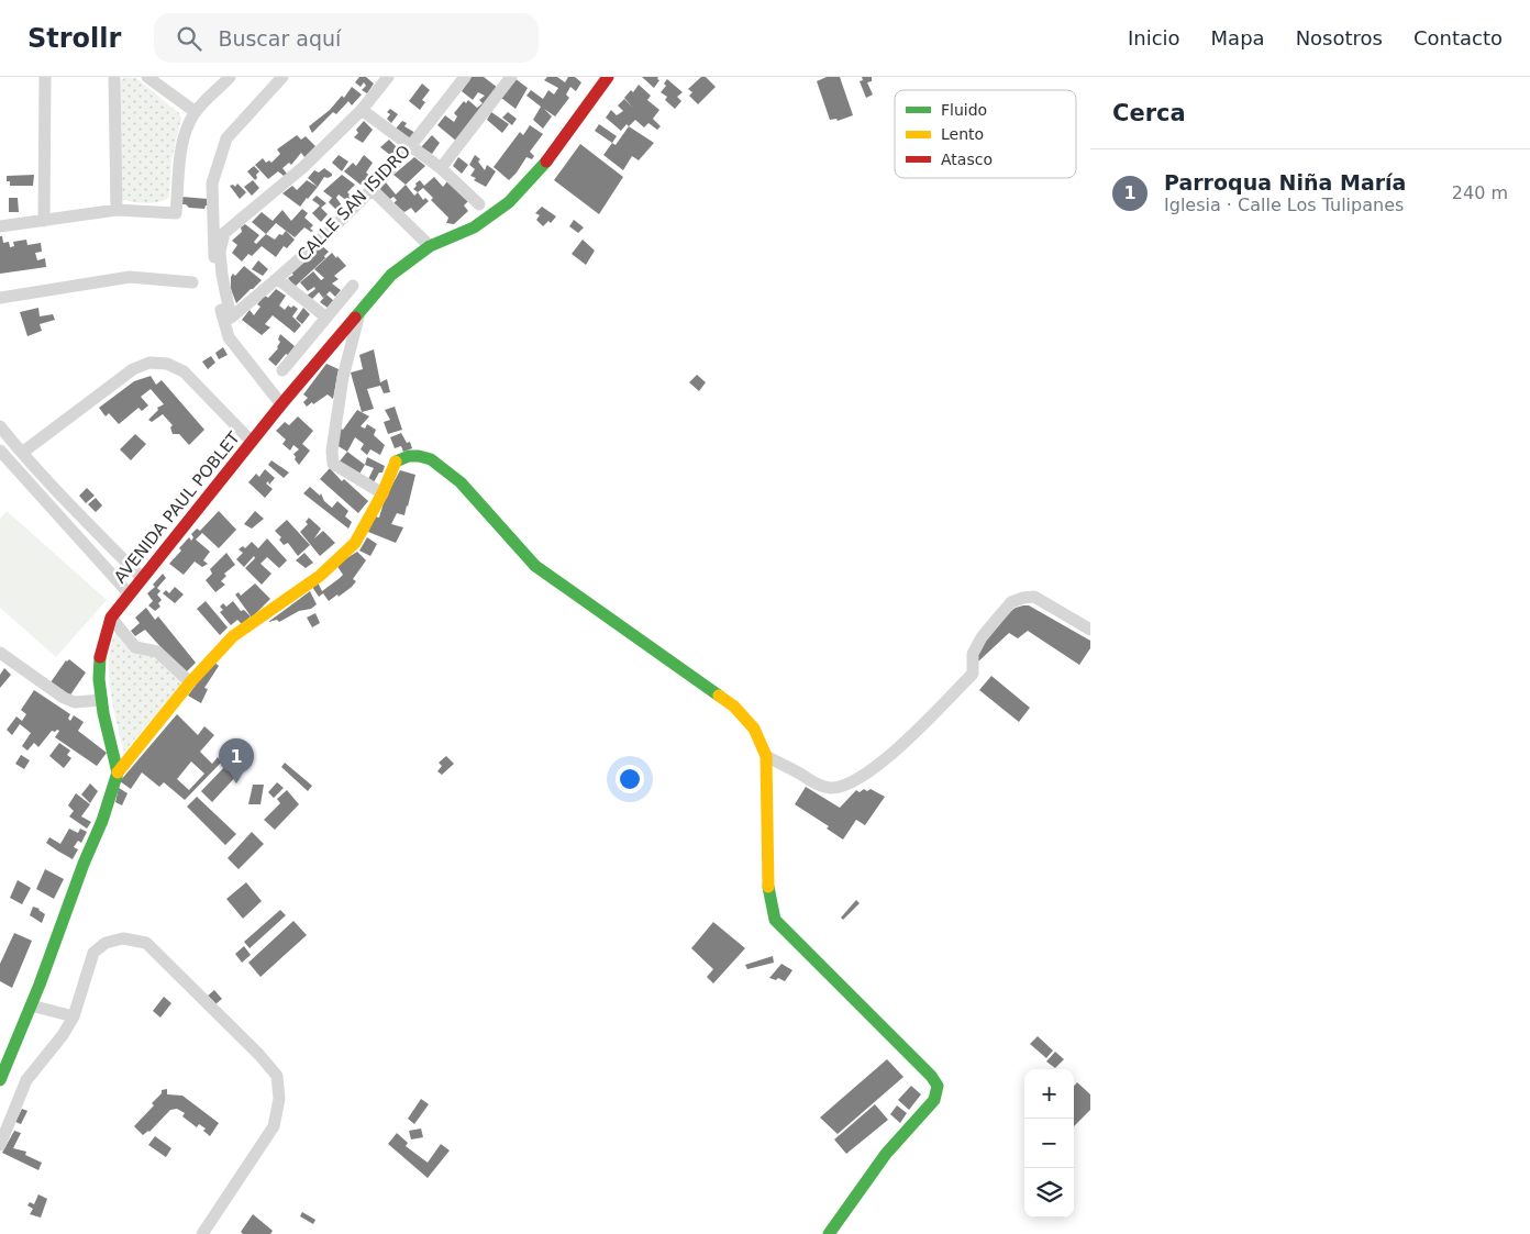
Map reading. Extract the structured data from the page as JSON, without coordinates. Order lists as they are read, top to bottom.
{
  "streets": {
    "street": ["CALLE SAN ISIDRO", "AVENIDA PAUL POBLET"]
  },
  "legend": ["Fluido", "Lento", "Atasco"],
  "page": {
    "header": "Strollr",
    "search": "Buscar aquí",
    "nav": [
      "Inicio",
      "Mapa",
      "Nosotros",
      "Contacto"
    ],
    "heading": "Cerca",
    "list": [
      {
        "mark": "1",
        "name": "Parroqua Niña María",
        "note": "Iglesia · Calle Los Tulipanes",
        "value": "240 m"
      }
    ],
    "pins": "1",
    "map_buttons": ["+", "−"]
  }
}
